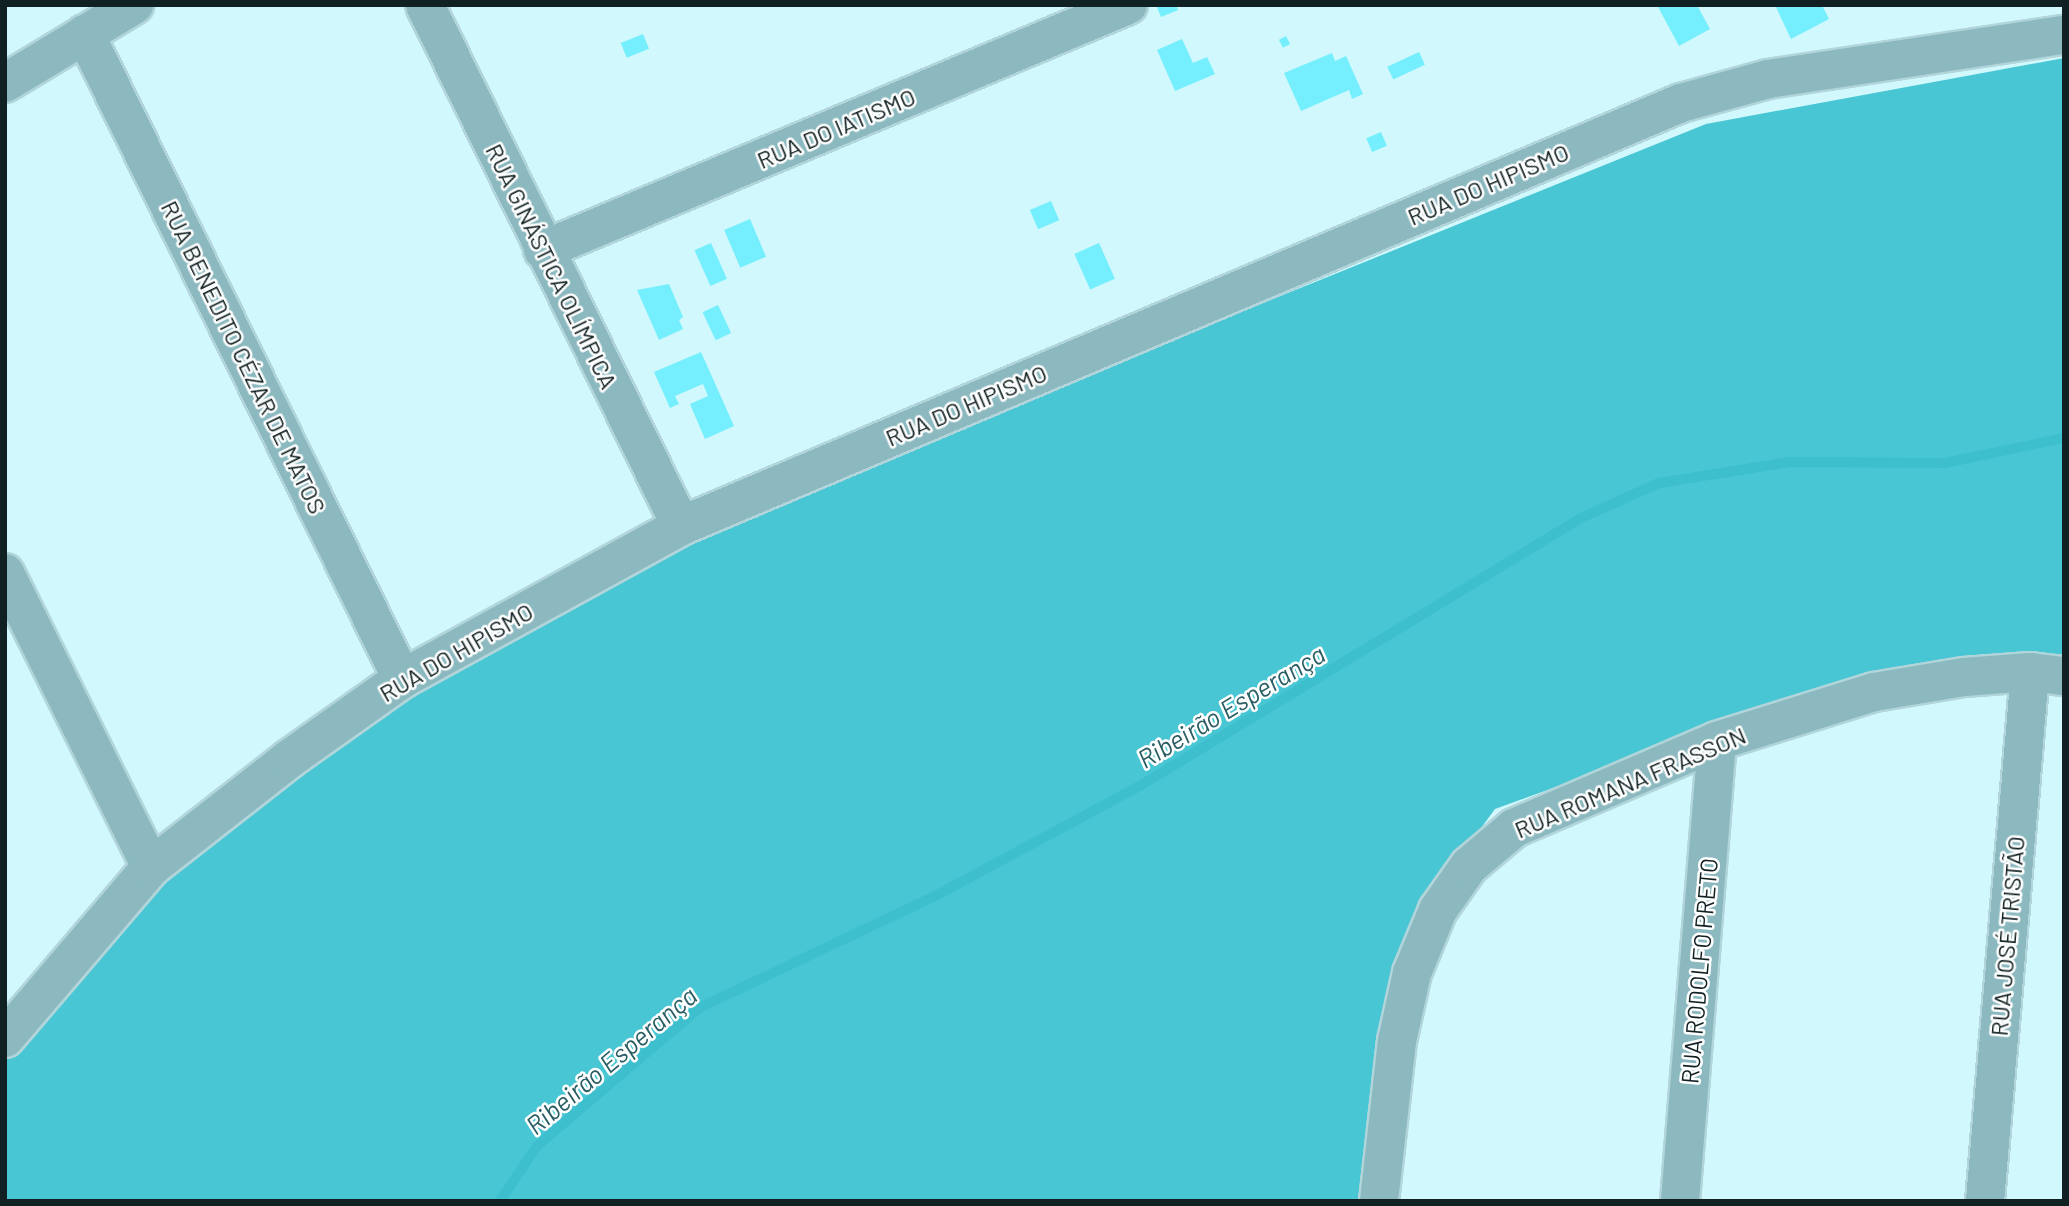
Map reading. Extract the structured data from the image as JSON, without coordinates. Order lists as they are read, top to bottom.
{
  "streets": {
    "street": [
      "RUA DO IATISMO",
      "RUA DO HIPISMO",
      "RUA GINÁSTICA OLÍMPICA",
      "RUA BENEDITO CÉZAR DE MATOS",
      "RUA ROMANA FRASSON",
      "RUA JOSÉ TRISTÃO",
      "RUA RODOLFO PRETO"
    ]
  },
  "crossings": [
    ["RUA DO IATISMO", "RUA GINÁSTICA OLÍMPICA"],
    ["RUA DO HIPISMO", "RUA GINÁSTICA OLÍMPICA"],
    ["RUA DO HIPISMO", "RUA BENEDITO CÉZAR DE MATOS"],
    ["RUA ROMANA FRASSON", "RUA JOSÉ TRISTÃO"],
    ["RUA ROMANA FRASSON", "RUA RODOLFO PRETO"]
  ],
  "water": ["Ribeirão Esperança"]
}
